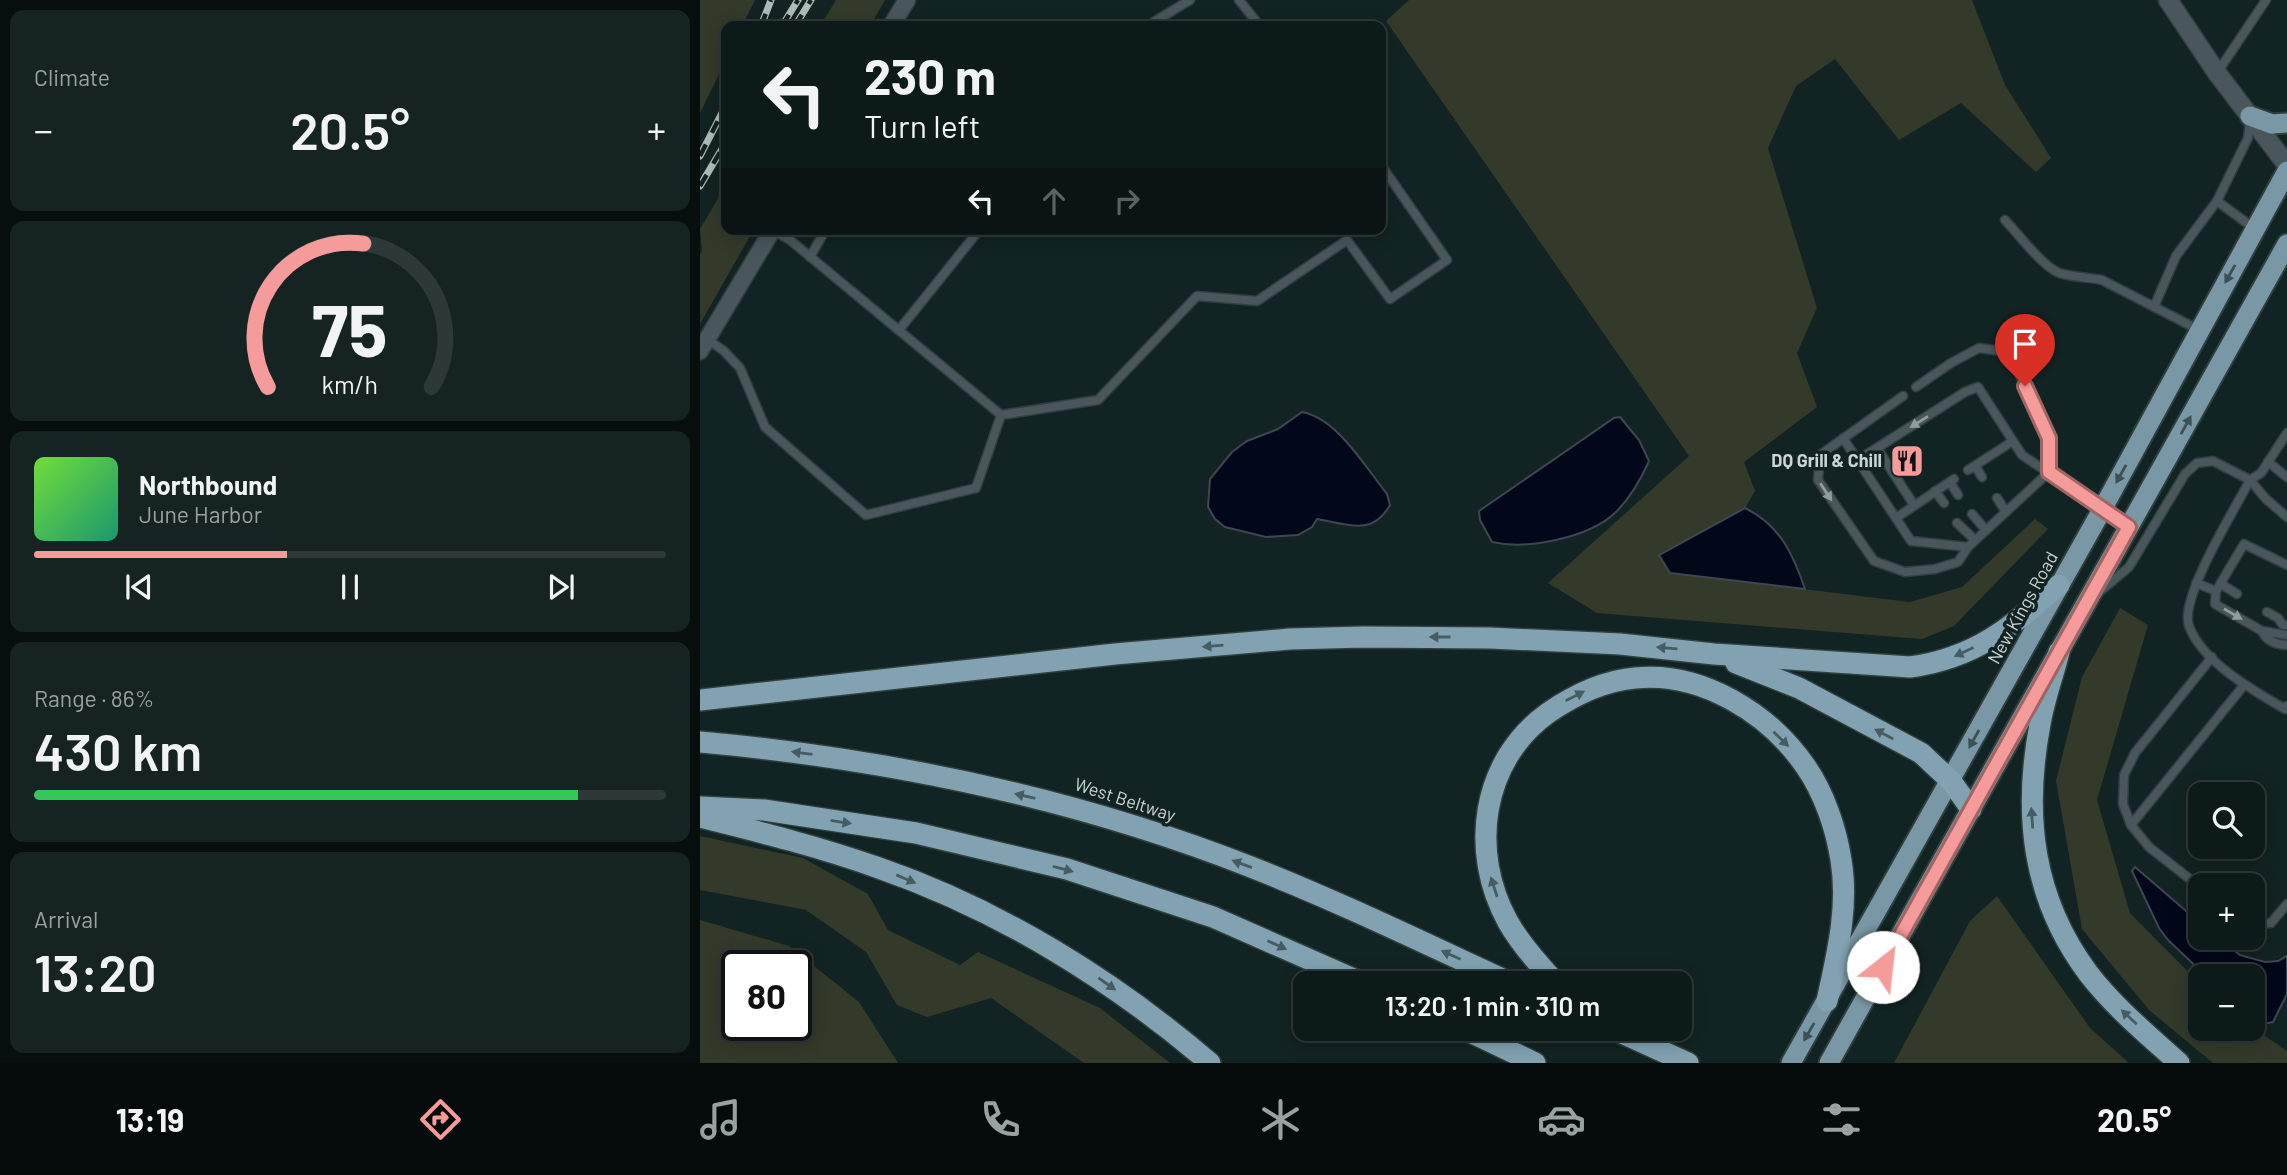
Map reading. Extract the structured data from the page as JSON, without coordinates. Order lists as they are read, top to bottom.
{
  "streets": {
    "highway": ["New Kings Road", "West Beltway"]
  },
  "places": {
    "restaurant": ["DQ Grill & Chill"]
  },
  "page": {
    "tile": [
      "Climate",
      ["Range · 86%", "430 km"],
      ["Arrival", "13:20"]
    ],
    "turn": ["230 m", "Turn left"],
    "heat": ["−", "20.5°", "+"],
    "song": ["Northbound", "June Harbor"],
    "map_buttons": ["+", "−"],
    "limit": "80",
    "trip": "13:20 · 1 min · 310 m",
    "tabs": ["13:19", "20.5°"],
    "gauge": ["75", "km/h"]
  }
}
